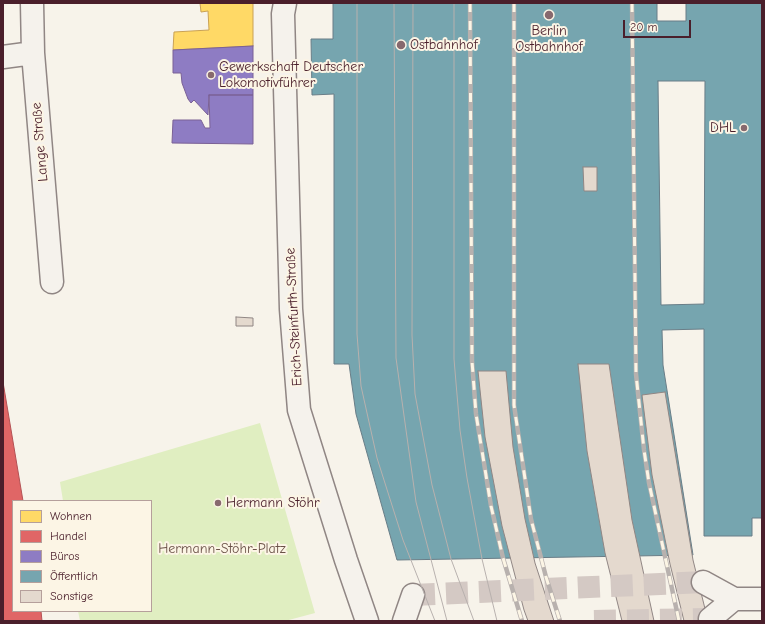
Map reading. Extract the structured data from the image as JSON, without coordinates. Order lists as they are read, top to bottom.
{
  "streets": {
    "street": ["Lange Straße", "Erich-Steinfurth-Straße"]
  },
  "parks": ["Hermann-Stöhr-Platz"],
  "places": [
    "Berlin Ostbahnhof",
    "Ostbahnhof",
    "Gewerkschaft Deutscher Lokomotivführer",
    "DHL",
    "Hermann Stöhr"
  ],
  "legend": [
    "Wohnen",
    "Handel",
    "Büros",
    "Öffentlich",
    "Sonstige"
  ],
  "scale_bar": "20 m"
}
